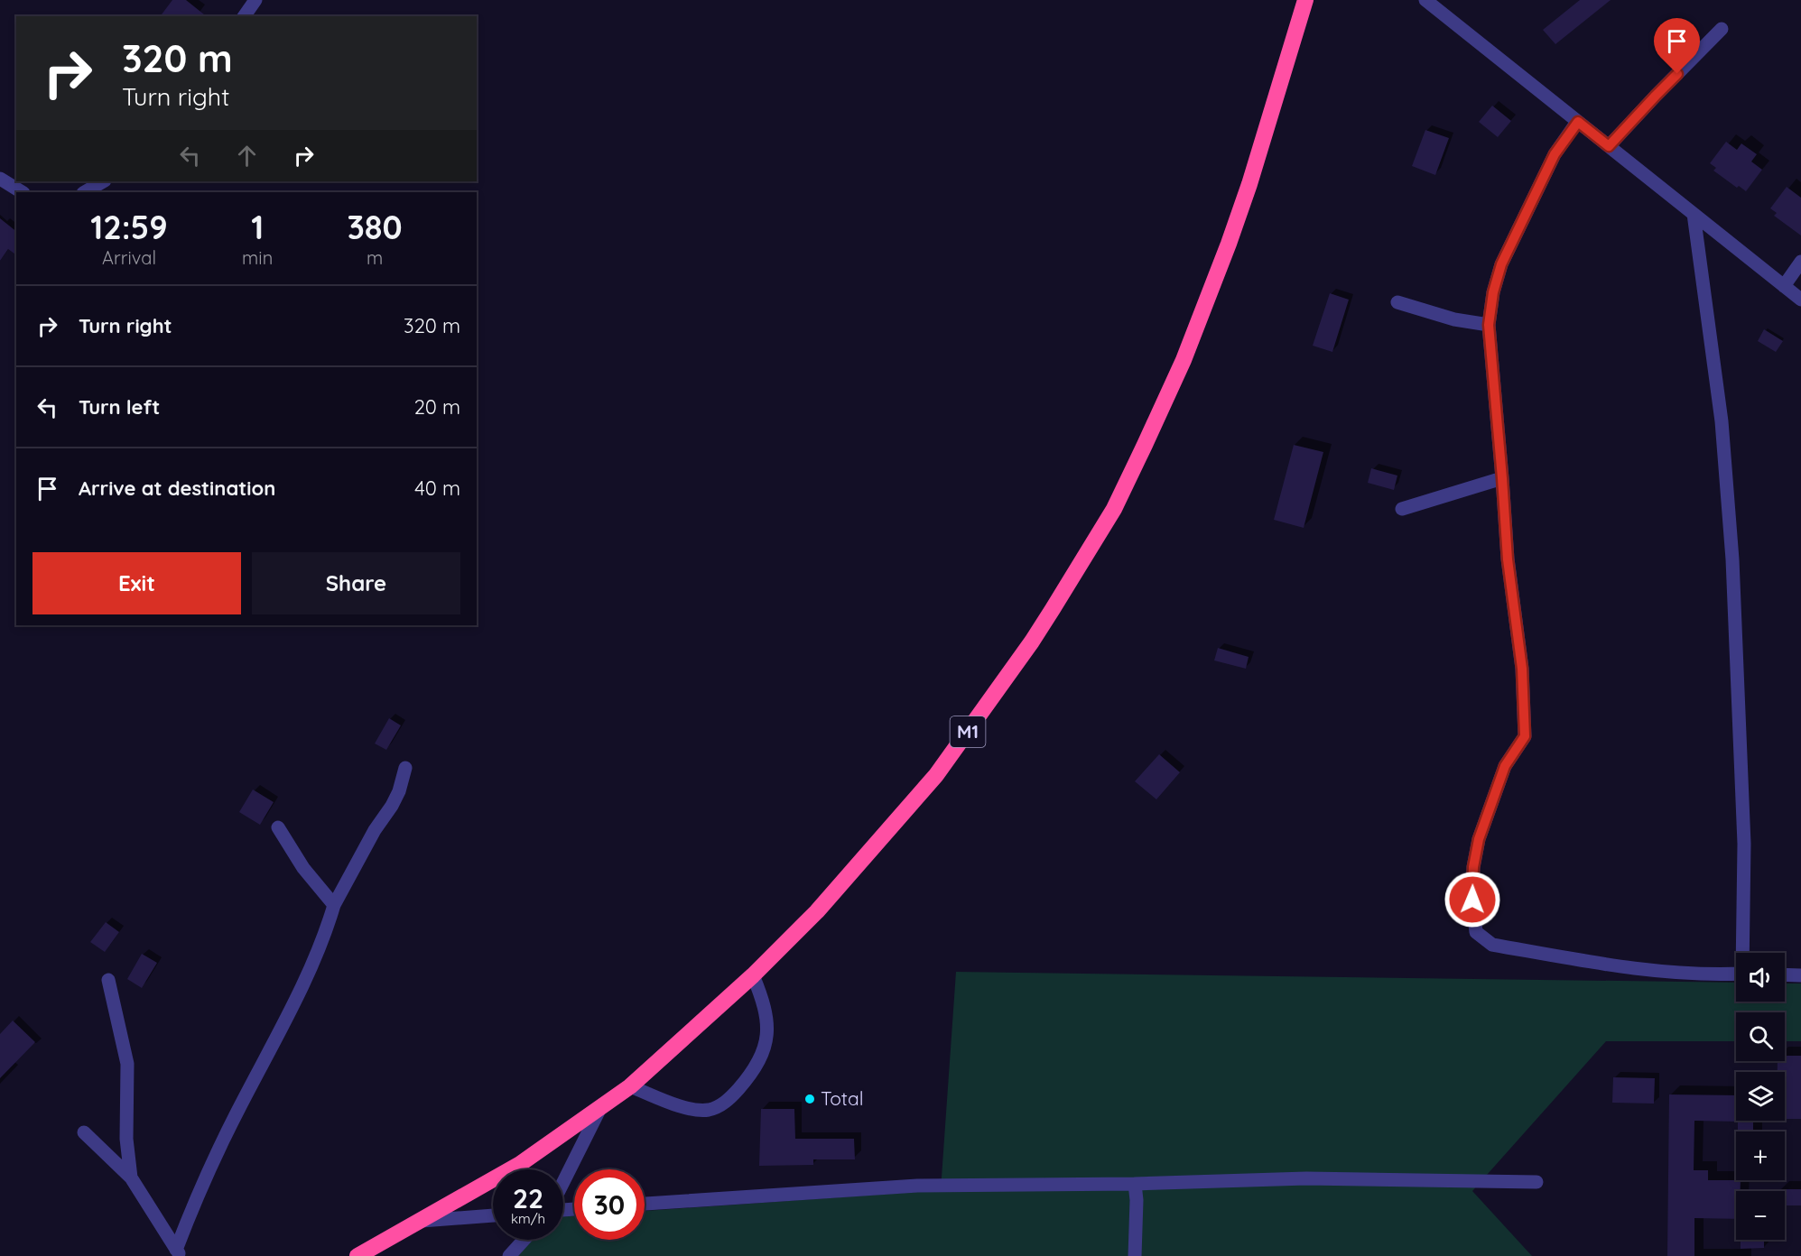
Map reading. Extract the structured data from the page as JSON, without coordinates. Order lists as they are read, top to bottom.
{
  "streets": {
    "highway": ["M1"]
  },
  "places": ["Total"],
  "page": {
    "turn": ["320 m", "Turn right"],
    "eta": [
      "12:59",
      "Arrival",
      "1",
      "min",
      "380",
      "m"
    ],
    "list": [
      {
        "name": "Turn right",
        "value": "320 m"
      },
      {
        "name": "Turn left",
        "value": "20 m"
      },
      {
        "name": "Arrive at destination",
        "value": "40 m"
      }
    ],
    "buttons": ["Exit", "Share"],
    "map_buttons": ["+", "−"],
    "speed": "22 km/h",
    "limit": "30"
  }
}
